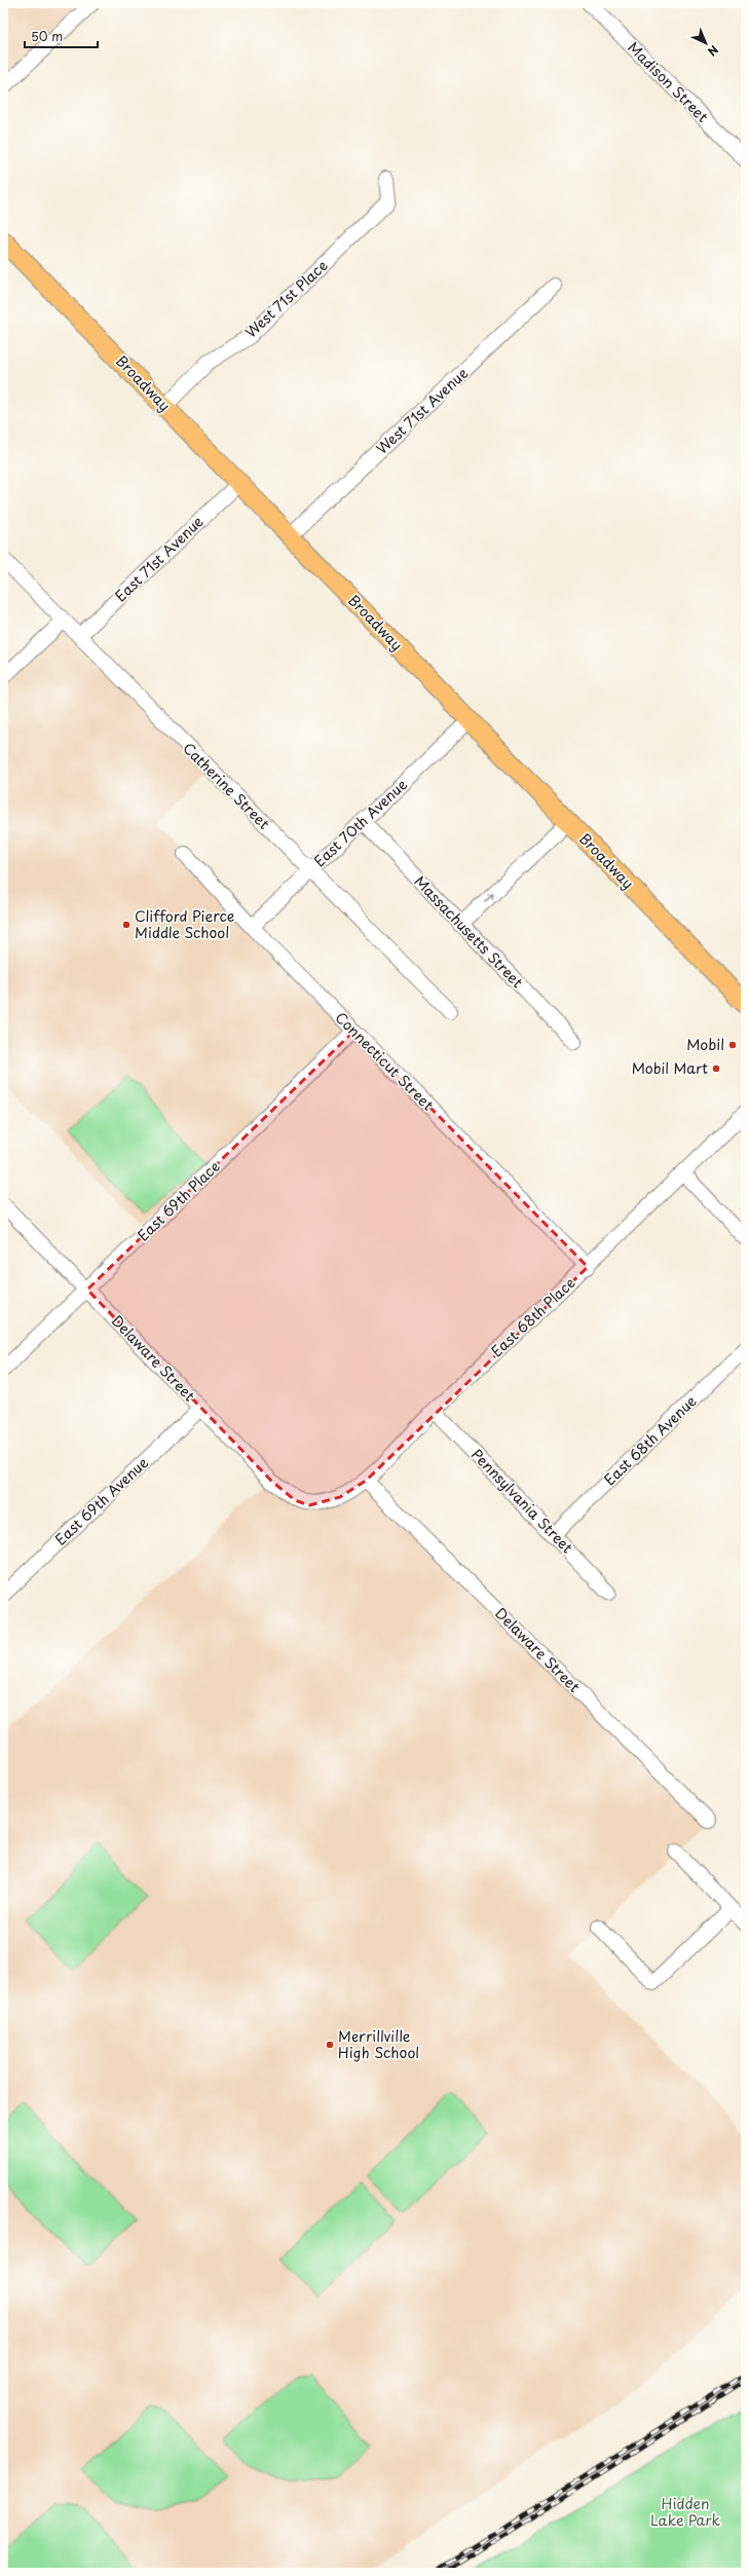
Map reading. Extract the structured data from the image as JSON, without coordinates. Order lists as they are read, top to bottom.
{
  "streets": {
    "main road": ["Broadway"],
    "street": [
      "Madison Street",
      "West 71st Place",
      "West 71st Avenue",
      "East 71st Avenue",
      "Catherine Street",
      "East 70th Avenue",
      "Massachusetts Street",
      "Connecticut Street",
      "East 69th Place",
      "East 68th Place",
      "Delaware Street",
      "East 68th Avenue",
      "East 69th Avenue",
      "Pennsylvania Street"
    ]
  },
  "crossings": [
    ["West 71st Place", "Broadway"],
    ["Broadway", "West 71st Avenue"],
    ["Broadway", "East 71st Avenue"],
    ["Broadway", "East 70th Avenue"],
    ["East 71st Avenue", "Catherine Street"],
    ["Catherine Street", "East 70th Avenue"],
    ["East 70th Avenue", "Massachusetts Street"],
    ["East 70th Avenue", "Connecticut Street"],
    ["Connecticut Street", "East 69th Place"],
    ["Connecticut Street", "East 68th Place"],
    ["East 69th Place", "Delaware Street"],
    ["East 68th Place", "Delaware Street"],
    ["East 68th Place", "Pennsylvania Street"],
    ["Delaware Street", "East 69th Avenue"],
    ["East 68th Avenue", "Pennsylvania Street"]
  ],
  "parks": ["Hidden Lake Park"],
  "places": [
    "Clifford Pierce Middle School",
    "Mobil",
    "Mobil Mart",
    "Merrillville High School"
  ],
  "scale_bar": "50 m",
  "north": "bottom right"
}
